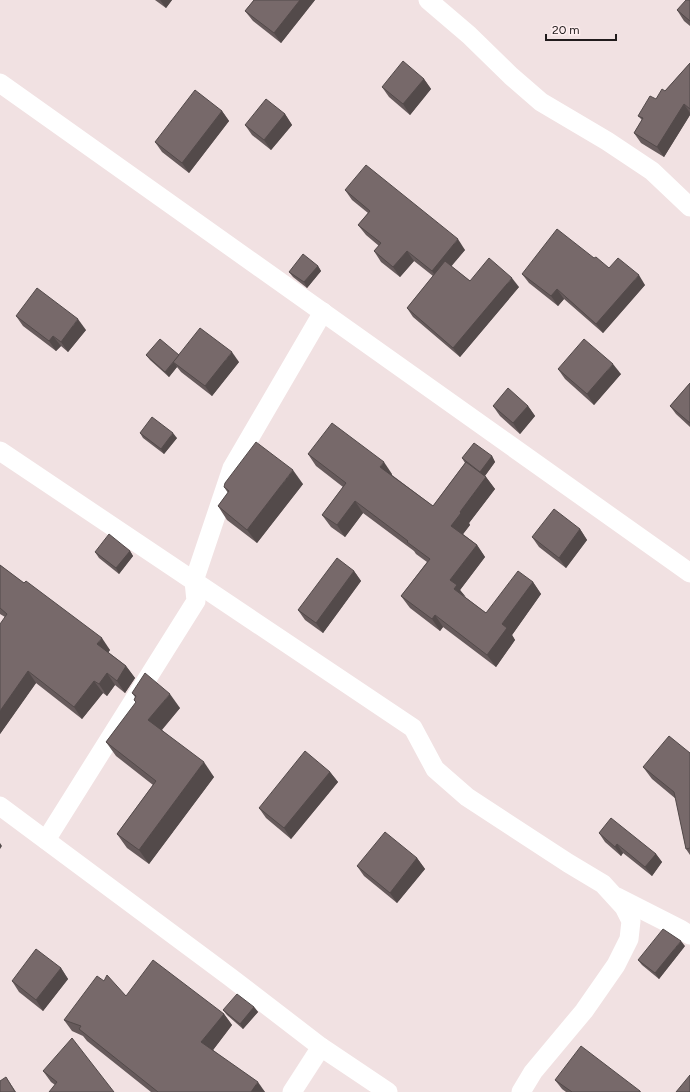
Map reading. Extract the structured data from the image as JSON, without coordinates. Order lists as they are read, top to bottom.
{
  "scale_bar": "20 m"
}
